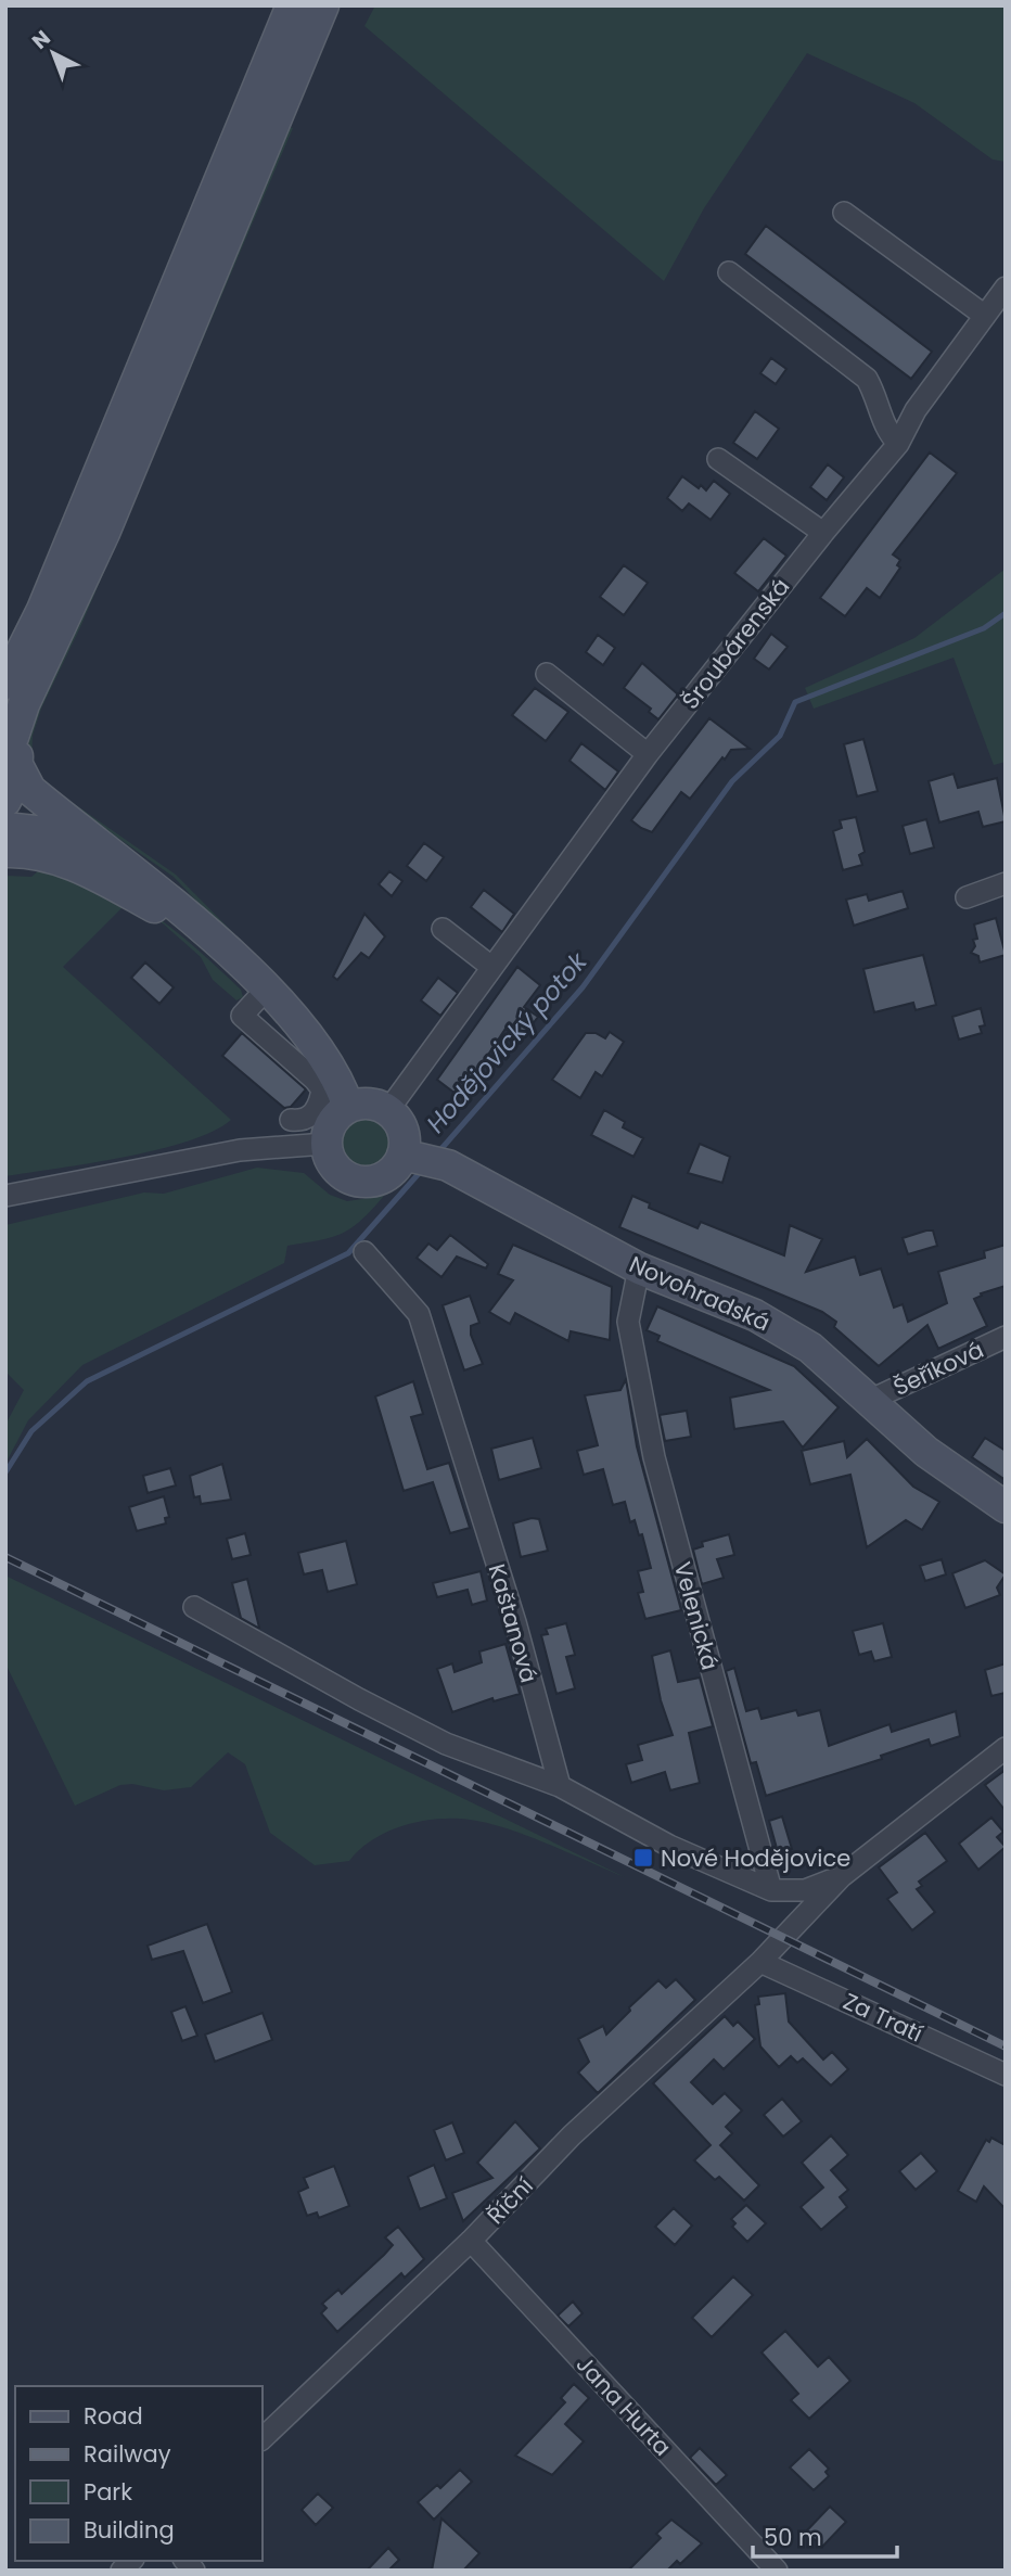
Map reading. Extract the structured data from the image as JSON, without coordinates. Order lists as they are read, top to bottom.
{
  "streets": {
    "main road": ["Novohradská"],
    "street": [
      "Šroubárenská",
      "Šeříková",
      "Velenická",
      "Kaštanová",
      "Za Tratí",
      "Říční",
      "Jana Hurta"
    ]
  },
  "crossings": [
    ["Šroubárenská", "Novohradská"],
    ["Novohradská", "Šeříková"],
    ["Novohradská", "Velenická"],
    ["Za Tratí", "Říční"],
    ["Říční", "Jana Hurta"]
  ],
  "water": ["Hodějovický potok"],
  "places": {
    "transit": ["Nové Hodějovice"]
  },
  "legend": [
    "Road",
    "Railway",
    "Park",
    "Building"
  ],
  "scale_bar": "50 m",
  "north": "top left"
}
